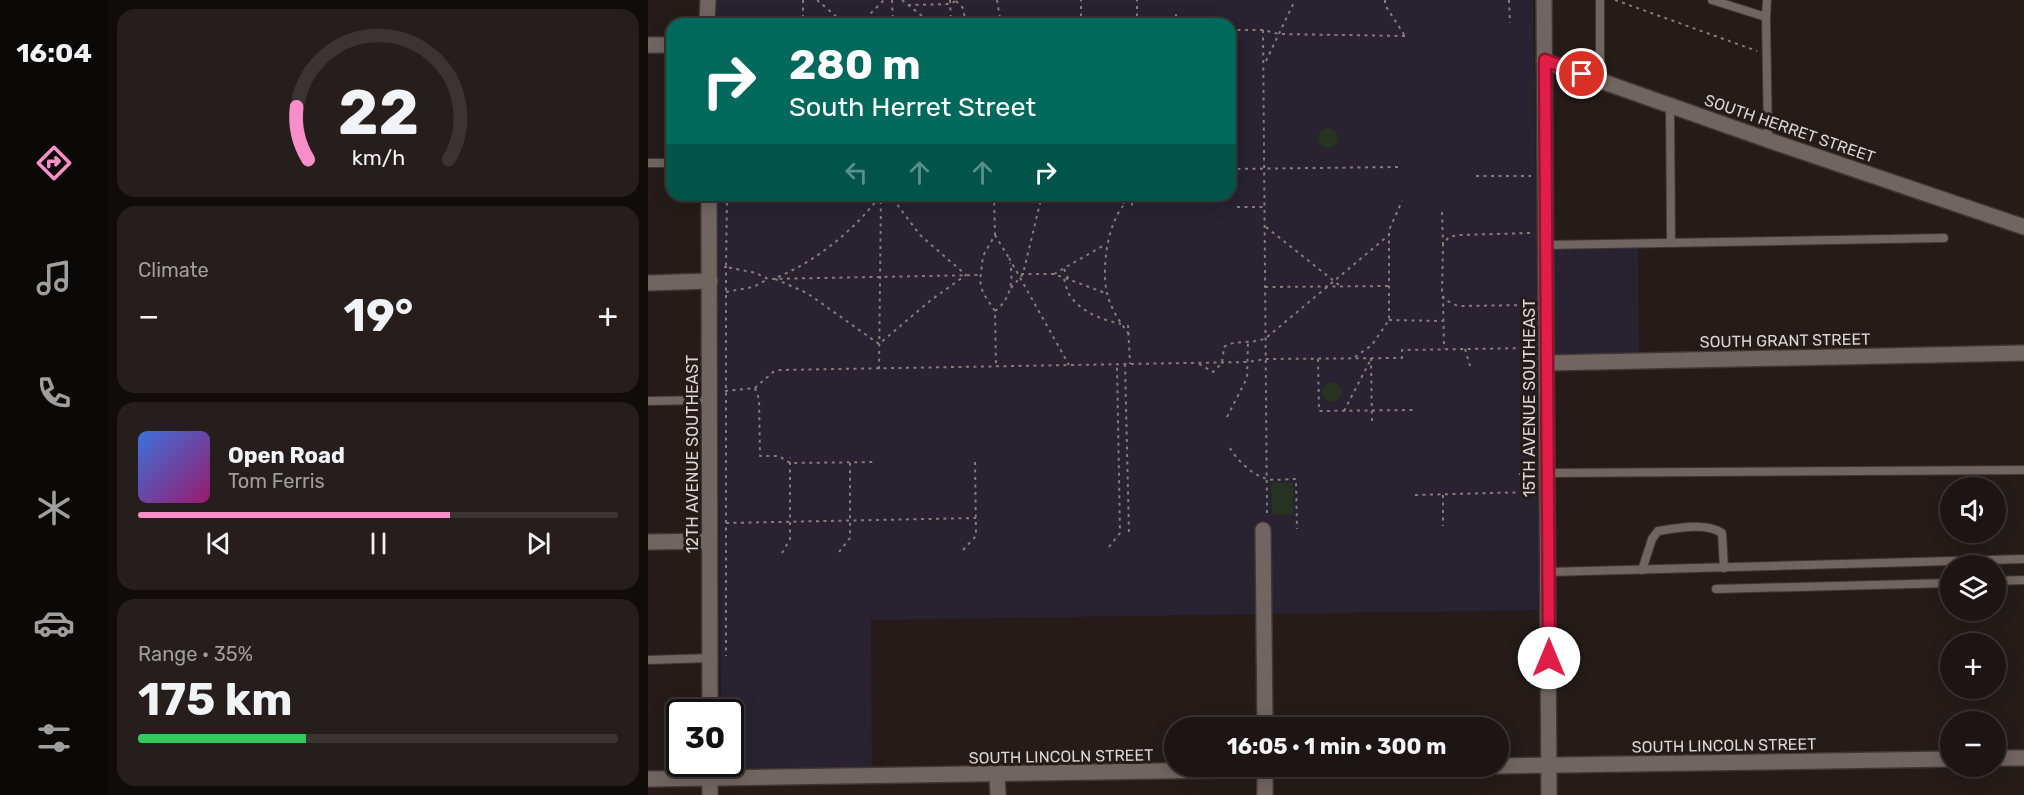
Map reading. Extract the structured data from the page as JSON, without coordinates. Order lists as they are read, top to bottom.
{
  "streets": {
    "street": [
      "SOUTH HERRET STREET",
      "SOUTH GRANT STREET",
      "15TH AVENUE SOUTHEAST",
      "12TH AVENUE SOUTHEAST",
      "SOUTH LINCOLN STREET"
    ]
  },
  "crossings": [
    ["SOUTH HERRET STREET", "15TH AVENUE SOUTHEAST"],
    ["SOUTH GRANT STREET", "15TH AVENUE SOUTHEAST"],
    ["15TH AVENUE SOUTHEAST", "SOUTH LINCOLN STREET"]
  ],
  "page": {
    "tabs": "16:04",
    "turn": ["280 m", "South Herret Street"],
    "tile": [
      "Climate",
      ["Range · 35%", "175 km"]
    ],
    "heat": ["−", "19°", "+"],
    "song": ["Open Road", "Tom Ferris"],
    "map_buttons": ["+", "−"],
    "limit": "30",
    "trip": "16:05 · 1 min · 300 m",
    "gauge": ["22", "km/h"]
  }
}
